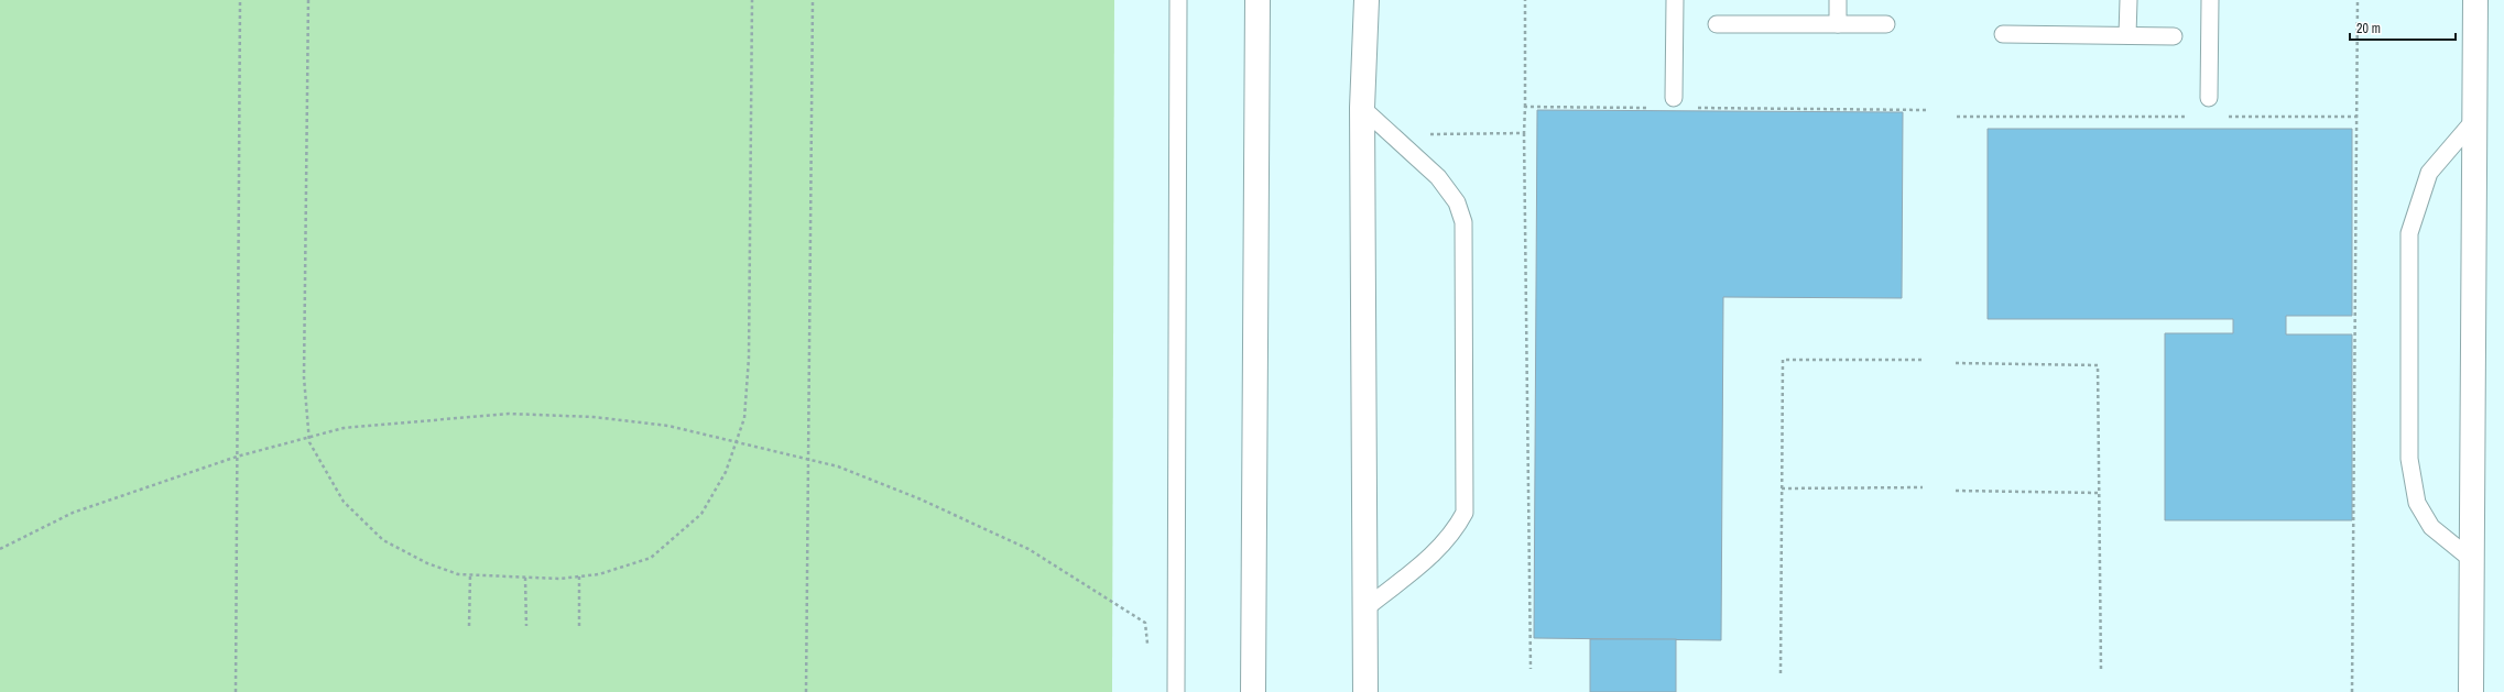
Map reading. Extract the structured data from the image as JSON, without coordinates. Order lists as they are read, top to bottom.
{
  "scale_bar": "20 m"
}
